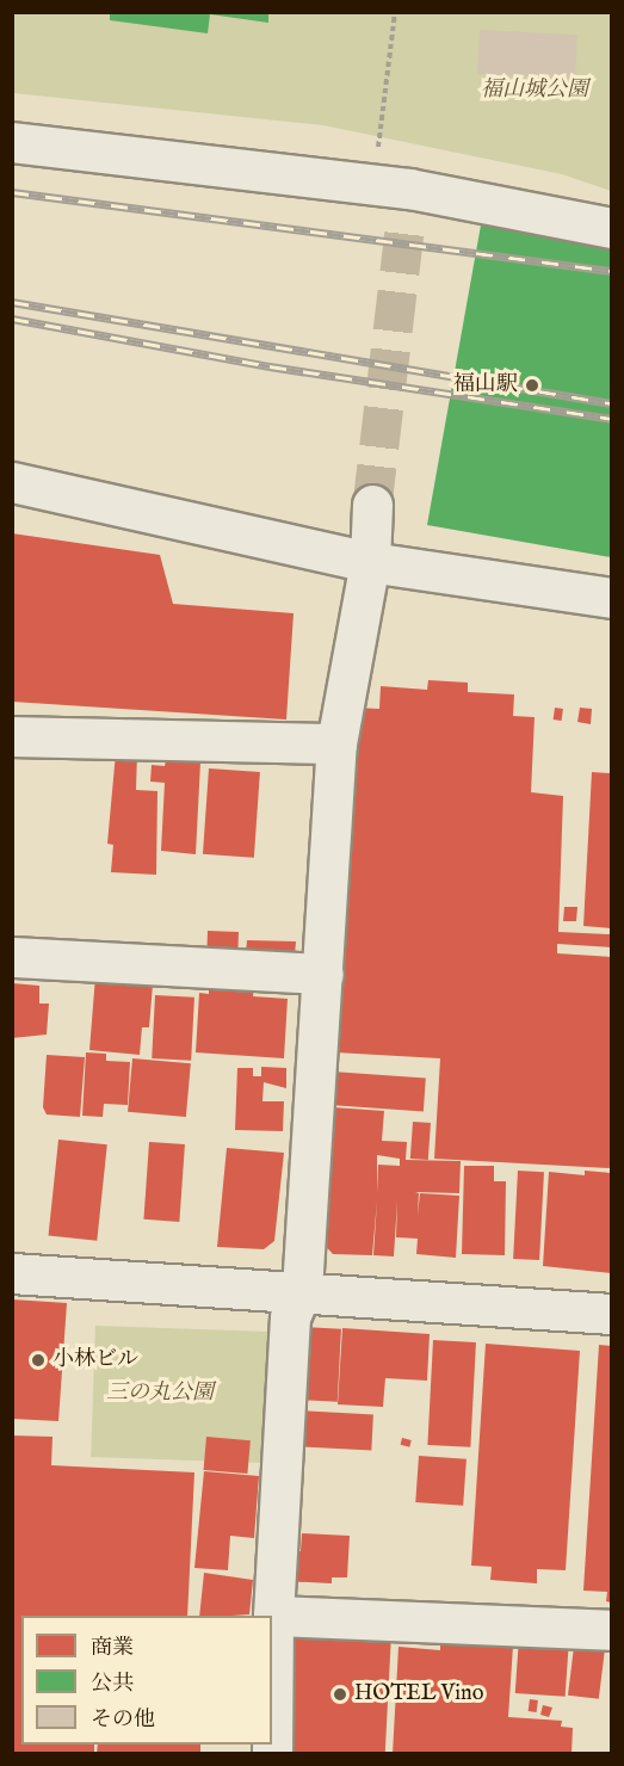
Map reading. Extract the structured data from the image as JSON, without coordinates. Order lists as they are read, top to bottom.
{
  "parks": ["福山城公園", "三の丸公園"],
  "places": ["福山駅", "小林ビル", "HOTEL Vino"],
  "legend": ["商業", "公共", "その他"]
}
